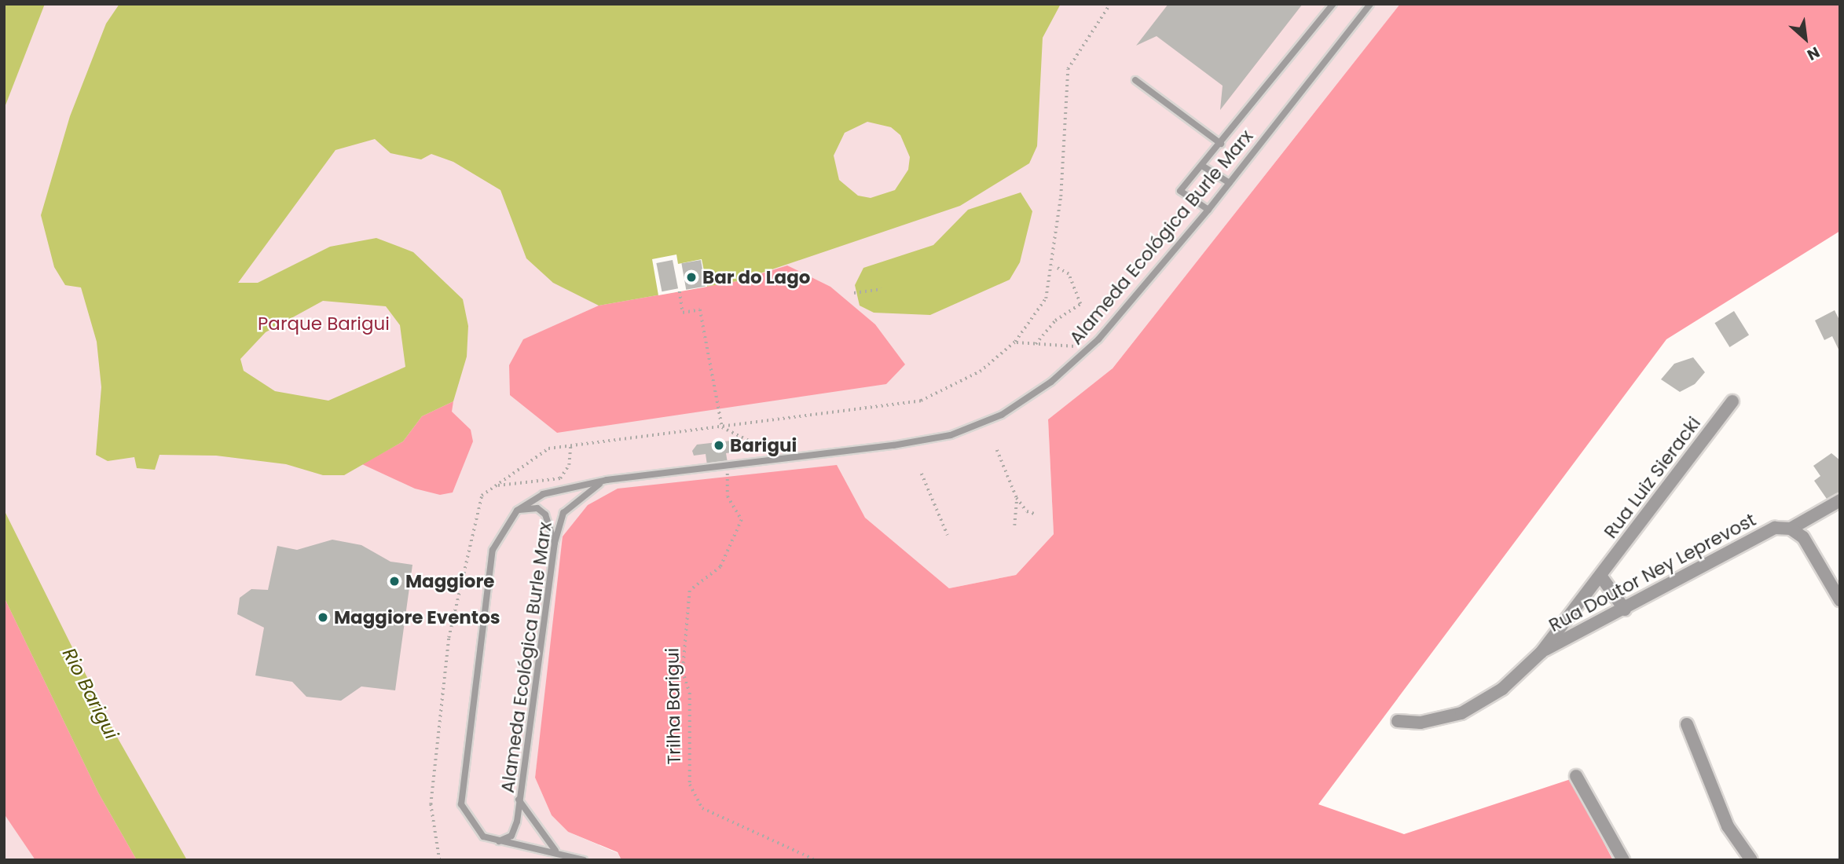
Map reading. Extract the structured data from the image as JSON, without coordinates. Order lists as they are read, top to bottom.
{
  "streets": {
    "street": ["Rua Luiz Sieracki", "Rua Doutor Ney Leprevost"],
    "lane": ["Alameda Ecológica Burle Marx"],
    "path": ["Trilha Barigui"]
  },
  "crossings": [
    ["Alameda Ecológica Burle Marx", "Trilha Barigui"],
    ["Rua Luiz Sieracki", "Rua Doutor Ney Leprevost"]
  ],
  "water": ["Rio Barigui"],
  "parks": ["Parque Barigui"],
  "places": [
    "Bar do Lago",
    "Barigui",
    "Maggiore",
    "Maggiore Eventos"
  ],
  "north": "bottom right"
}
